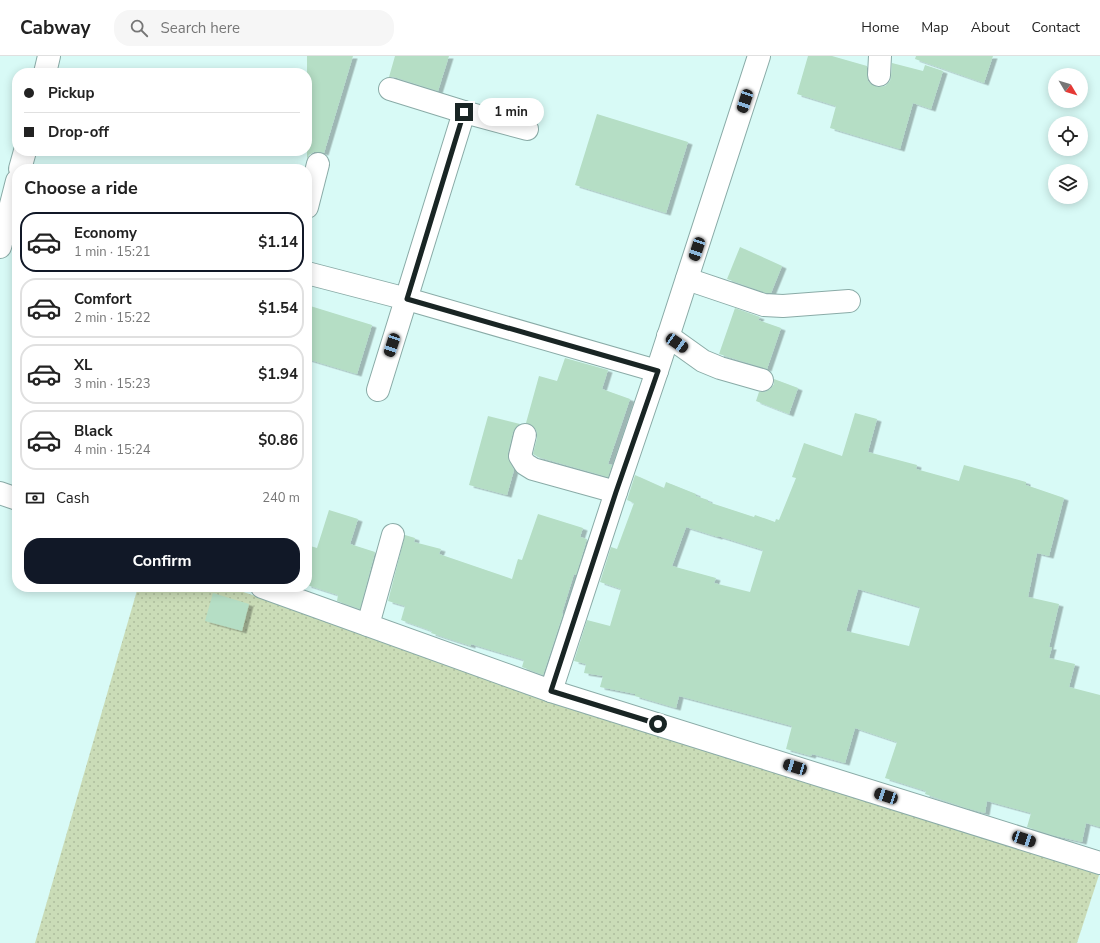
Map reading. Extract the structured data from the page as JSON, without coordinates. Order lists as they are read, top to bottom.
{
  "north": "bottom right",
  "page": {
    "header": "Cabway",
    "search": "Search here",
    "nav": [
      "Home",
      "Map",
      "About",
      "Contact"
    ],
    "banner": ["Pickup", "Drop-off"],
    "bubble": "1 min",
    "heading": "Choose a ride",
    "list": [
      {
        "name": "Economy",
        "note": "1 min · 15:21",
        "value": "$1.14"
      },
      {
        "name": "Comfort",
        "note": "2 min · 15:22",
        "value": "$1.54"
      },
      {
        "name": "XL",
        "note": "3 min · 15:23",
        "value": "$1.94"
      },
      {
        "name": "Black",
        "note": "4 min · 15:24",
        "value": "$0.86"
      }
    ],
    "pay": ["Cash", "240 m"],
    "buttons": "Confirm"
  }
}
